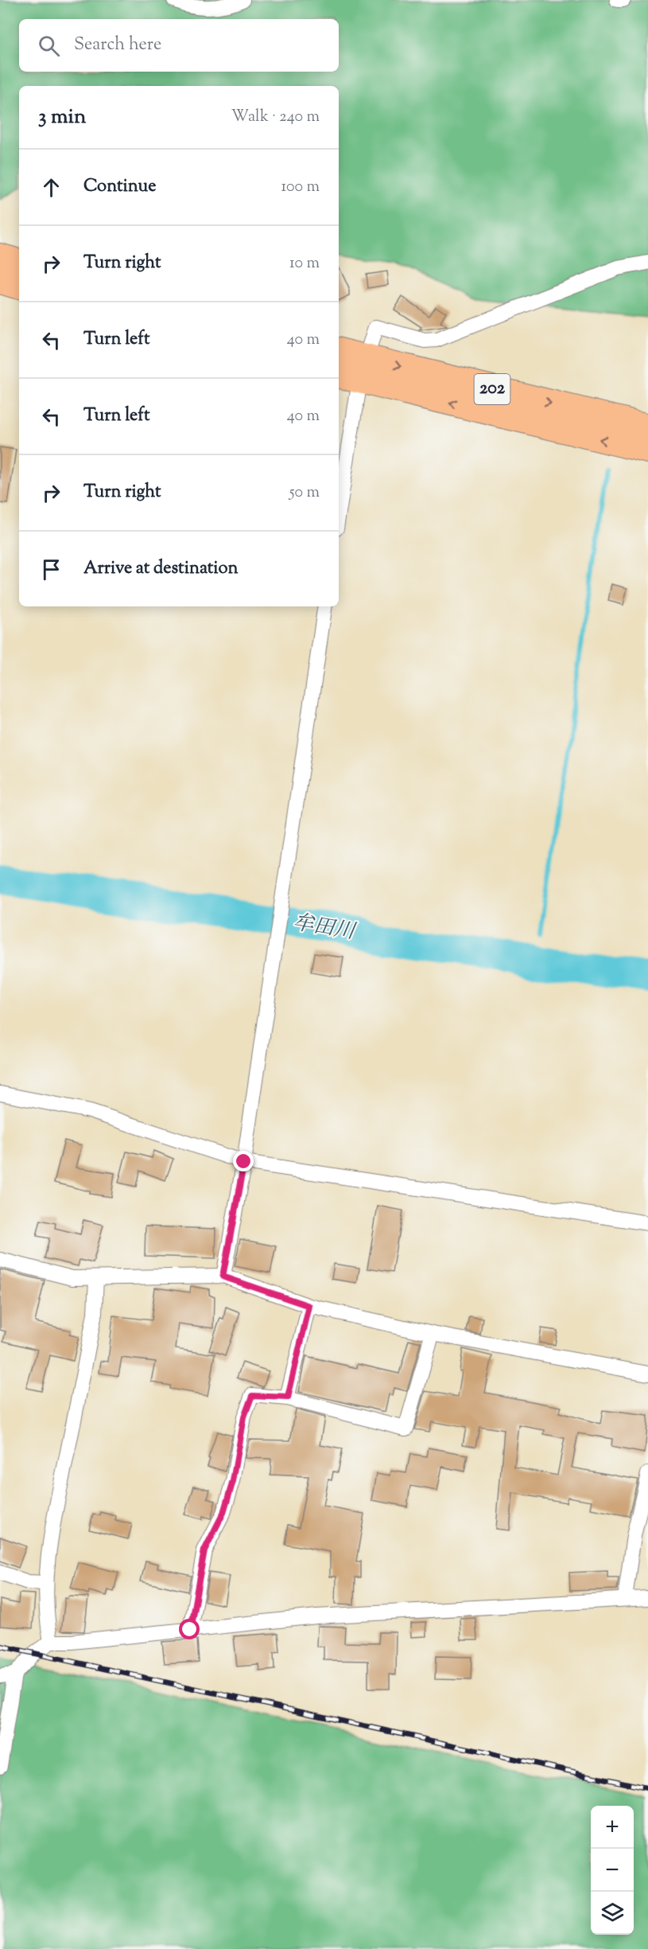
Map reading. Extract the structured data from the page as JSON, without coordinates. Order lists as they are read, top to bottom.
{
  "streets": {
    "highway": ["202"]
  },
  "water": ["牟田川"],
  "page": {
    "search": "Search here",
    "heading": ["3 min", "Walk · 240 m"],
    "list": [
      ["Continue", "100 m"],
      ["Turn right", "10 m"],
      ["Turn left", "40 m"],
      ["Turn left", "40 m"],
      ["Turn right", "50 m"],
      "Arrive at destination"
    ],
    "map_buttons": ["+", "−"]
  }
}
